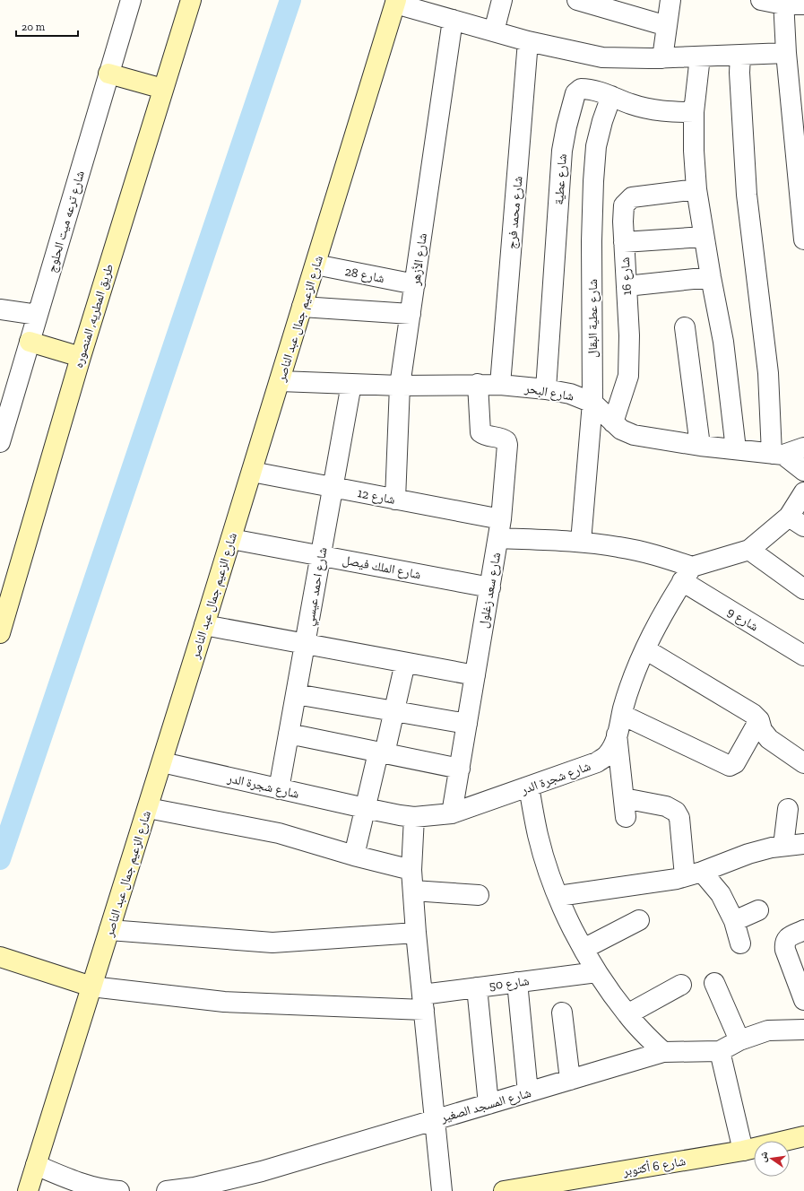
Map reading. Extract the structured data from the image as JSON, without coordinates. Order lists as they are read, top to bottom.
{
  "streets": {
    "street": [
      "شارع عطية",
      "شارع محمد فرج",
      "شارع ترعه ميت الحلوج",
      "شارع الأزهر",
      "شارع 28",
      "شارع 16",
      "طريق المطريه, المنصوره",
      "شارع الزعيم جمال عبد الناصر",
      "شارع عطية البقال",
      "شارع البحر",
      "شارع 12",
      "شارع الملك فيصل",
      "شارع احمد عيسي",
      "شارع سعد زغلول",
      "شارع 9",
      "شارع شجرة الدر",
      "شارع 50",
      "شارع المسجد الصغير",
      "شارع 6 أكتوبر"
    ]
  },
  "crossings": [
    ["شارع عطية", "شارع عطية البقال"],
    ["شارع عطية", "شارع البحر"],
    ["شارع محمد فرج", "شارع البحر"],
    ["شارع الأزهر", "شارع 28"],
    ["شارع الأزهر", "شارع البحر"],
    ["شارع الأزهر", "شارع 12"],
    ["شارع 28", "شارع الزعيم جمال عبد الناصر"],
    ["شارع 16", "شارع البحر"],
    ["شارع الزعيم جمال عبد الناصر", "شارع البحر"],
    ["شارع الزعيم جمال عبد الناصر", "شارع 12"],
    ["شارع الزعيم جمال عبد الناصر", "شارع الملك فيصل"],
    ["شارع الزعيم جمال عبد الناصر", "شارع شجرة الدر"],
    ["شارع الزعيم جمال عبد الناصر", "شارع 50"],
    ["شارع عطية البقال", "شارع البحر"],
    ["شارع البحر", "شارع احمد عيسي"],
    ["شارع البحر", "شارع سعد زغلول"],
    ["شارع 12", "شارع احمد عيسي"],
    ["شارع 12", "شارع سعد زغلول"],
    ["شارع الملك فيصل", "شارع احمد عيسي"],
    ["شارع الملك فيصل", "شارع سعد زغلول"],
    ["شارع احمد عيسي", "شارع شجرة الدر"],
    ["شارع سعد زغلول", "شارع شجرة الدر"],
    ["شارع 9", "شارع شجرة الدر"]
  ],
  "scale_bar": "20 m",
  "north": "left"
}
